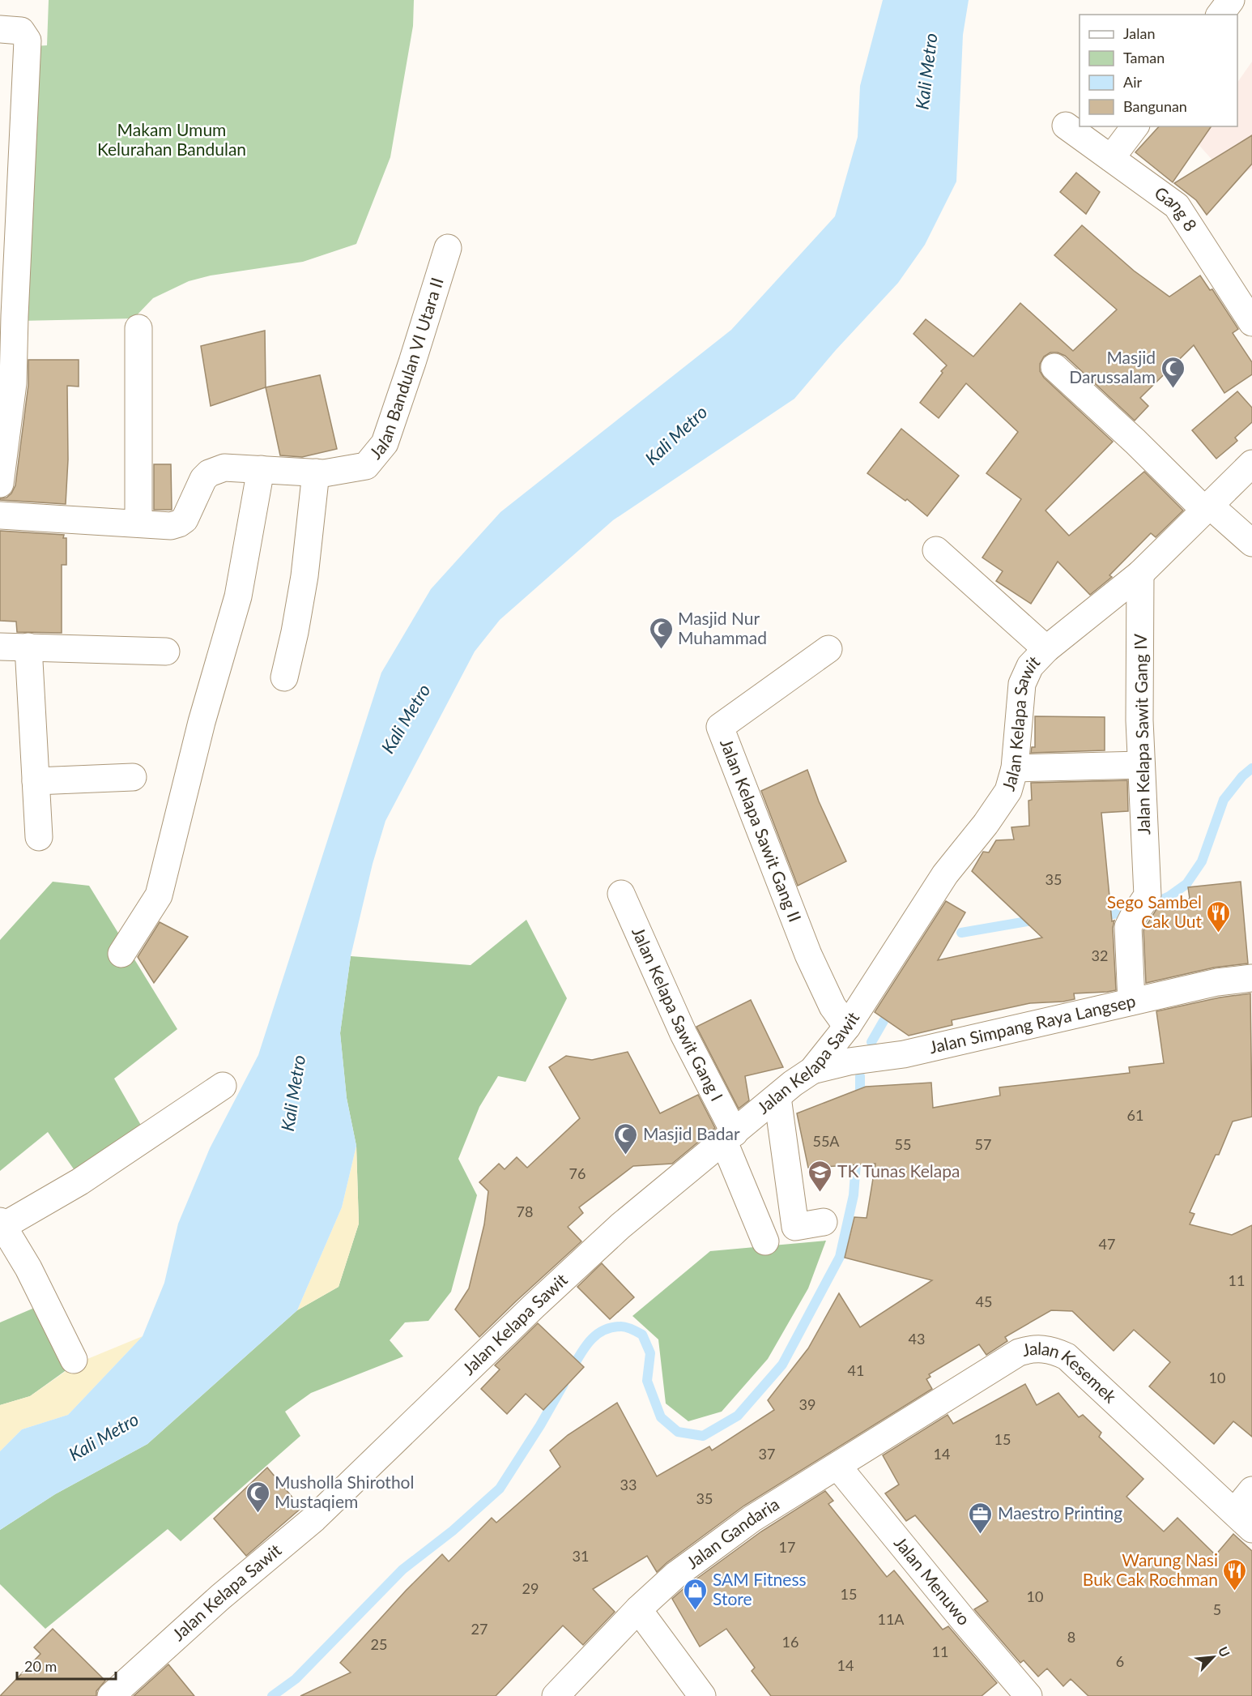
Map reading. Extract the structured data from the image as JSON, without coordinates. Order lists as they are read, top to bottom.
{
  "streets": {
    "street": [
      "Gang 8",
      "Jalan Bandulan VI Utara II",
      "Jalan Kelapa Sawit",
      "Jalan Kelapa Sawit Gang IV",
      "Jalan Kelapa Sawit Gang II",
      "Jalan Kelapa Sawit Gang I",
      "Jalan Simpang Raya Langsep",
      "Jalan Kesemek",
      "Jalan Gandaria",
      "Jalan Menuwo"
    ]
  },
  "crossings": [
    ["Jalan Kelapa Sawit", "Jalan Kelapa Sawit Gang IV"],
    ["Jalan Kelapa Sawit", "Jalan Kelapa Sawit Gang II"],
    ["Jalan Kelapa Sawit", "Jalan Kelapa Sawit Gang I"],
    ["Jalan Kelapa Sawit", "Jalan Simpang Raya Langsep"],
    ["Jalan Kelapa Sawit Gang IV", "Jalan Simpang Raya Langsep"],
    ["Jalan Kesemek", "Jalan Gandaria"],
    ["Jalan Kesemek", "Jalan Menuwo"],
    ["Jalan Gandaria", "Jalan Menuwo"]
  ],
  "water": ["Kali Metro"],
  "parks": ["Makam Umum Kelurahan Bandulan"],
  "places": {
    "mosque": [
      "Masjid Darussalam",
      "Masjid Nur Muhammad",
      "Masjid Badar",
      "Musholla Shirothol Mustaqiem"
    ],
    "restaurant": ["Sego Sambel Cak Uut", "Warung Nasi Buk Cak Rochman"],
    "school or university": ["TK Tunas Kelapa"],
    "office": ["Maestro Printing"],
    "shop": ["SAM Fitness Store"]
  },
  "house_numbers": [
    "35",
    "32",
    "61",
    "55A",
    "55",
    "57",
    "76",
    "78",
    "47",
    "11",
    "45",
    "43",
    "41",
    "10",
    "39",
    "15",
    "37",
    "14",
    "33",
    "35",
    "17",
    "31",
    "29",
    "15",
    "10",
    "5",
    "11A",
    "27",
    "8",
    "16",
    "25",
    "11",
    "6",
    "14"
  ],
  "legend": [
    "Jalan",
    "Taman",
    "Air",
    "Bangunan"
  ],
  "scale_bar": "20 m",
  "north": "top right"
}
